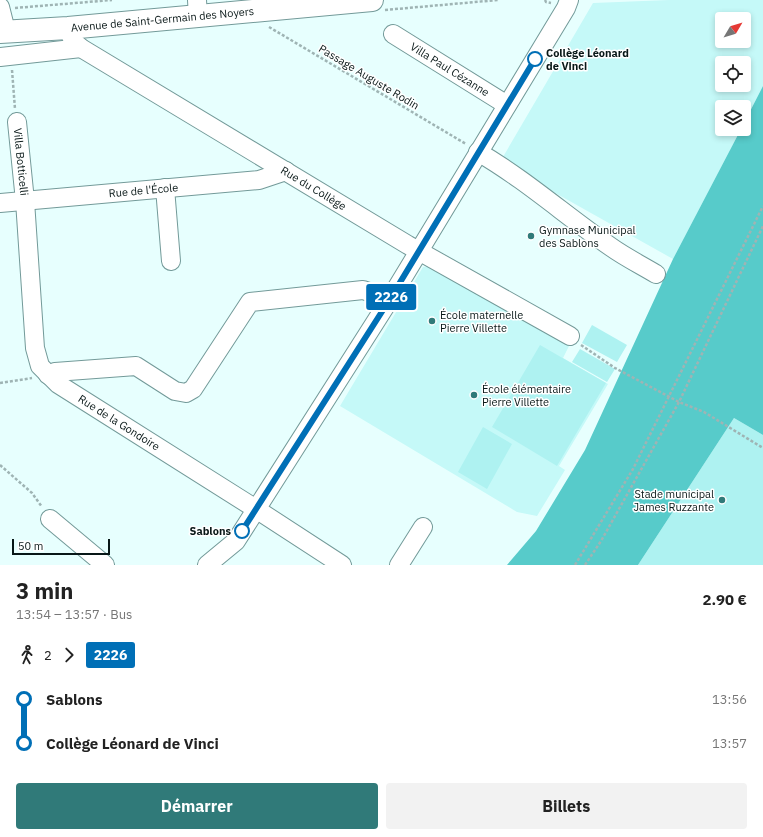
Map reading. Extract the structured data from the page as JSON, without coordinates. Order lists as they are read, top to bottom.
{
  "streets": {
    "main road": ["Avenue de Saint-Germain des Noyers"],
    "street": [
      "Villa Paul Cézanne",
      "Villa Botticelli",
      "Rue du Collège",
      "Rue de l'École",
      "Rue de la Gondoire"
    ],
    "path": ["Passage Auguste Rodin"]
  },
  "crossings": [
    ["Avenue de Saint-Germain des Noyers", "Passage Auguste Rodin"],
    ["Avenue de Saint-Germain des Noyers", "Rue du Collège"],
    ["Villa Botticelli", "Rue de l'École"],
    ["Villa Botticelli", "Rue de la Gondoire"],
    ["Rue du Collège", "Rue de l'École"],
    ["Rue de l'École", "Rue de la Gondoire"]
  ],
  "places": [
    "Collège Léonard de Vinci",
    "Gymnase Municipal des Sablons",
    "École maternelle Pierre Villette",
    "École élémentaire Pierre Villette",
    "Stade municipal James Ruzzante",
    "Sablons"
  ],
  "lines": ["bus line 2226"],
  "scale_bar": "50 m",
  "north": "top right",
  "page": {
    "on_map": "2226",
    "scale": "50 m",
    "heading": ["3 min", "13:54 – 13:57 · Bus", "2.90 €"],
    "legs": ["2", "2226"],
    "list": [
      {
        "name": "Sablons",
        "value": "13:56"
      },
      {
        "name": "Collège Léonard de Vinci",
        "value": "13:57"
      }
    ],
    "buttons": ["Démarrer", "Billets"]
  }
}
